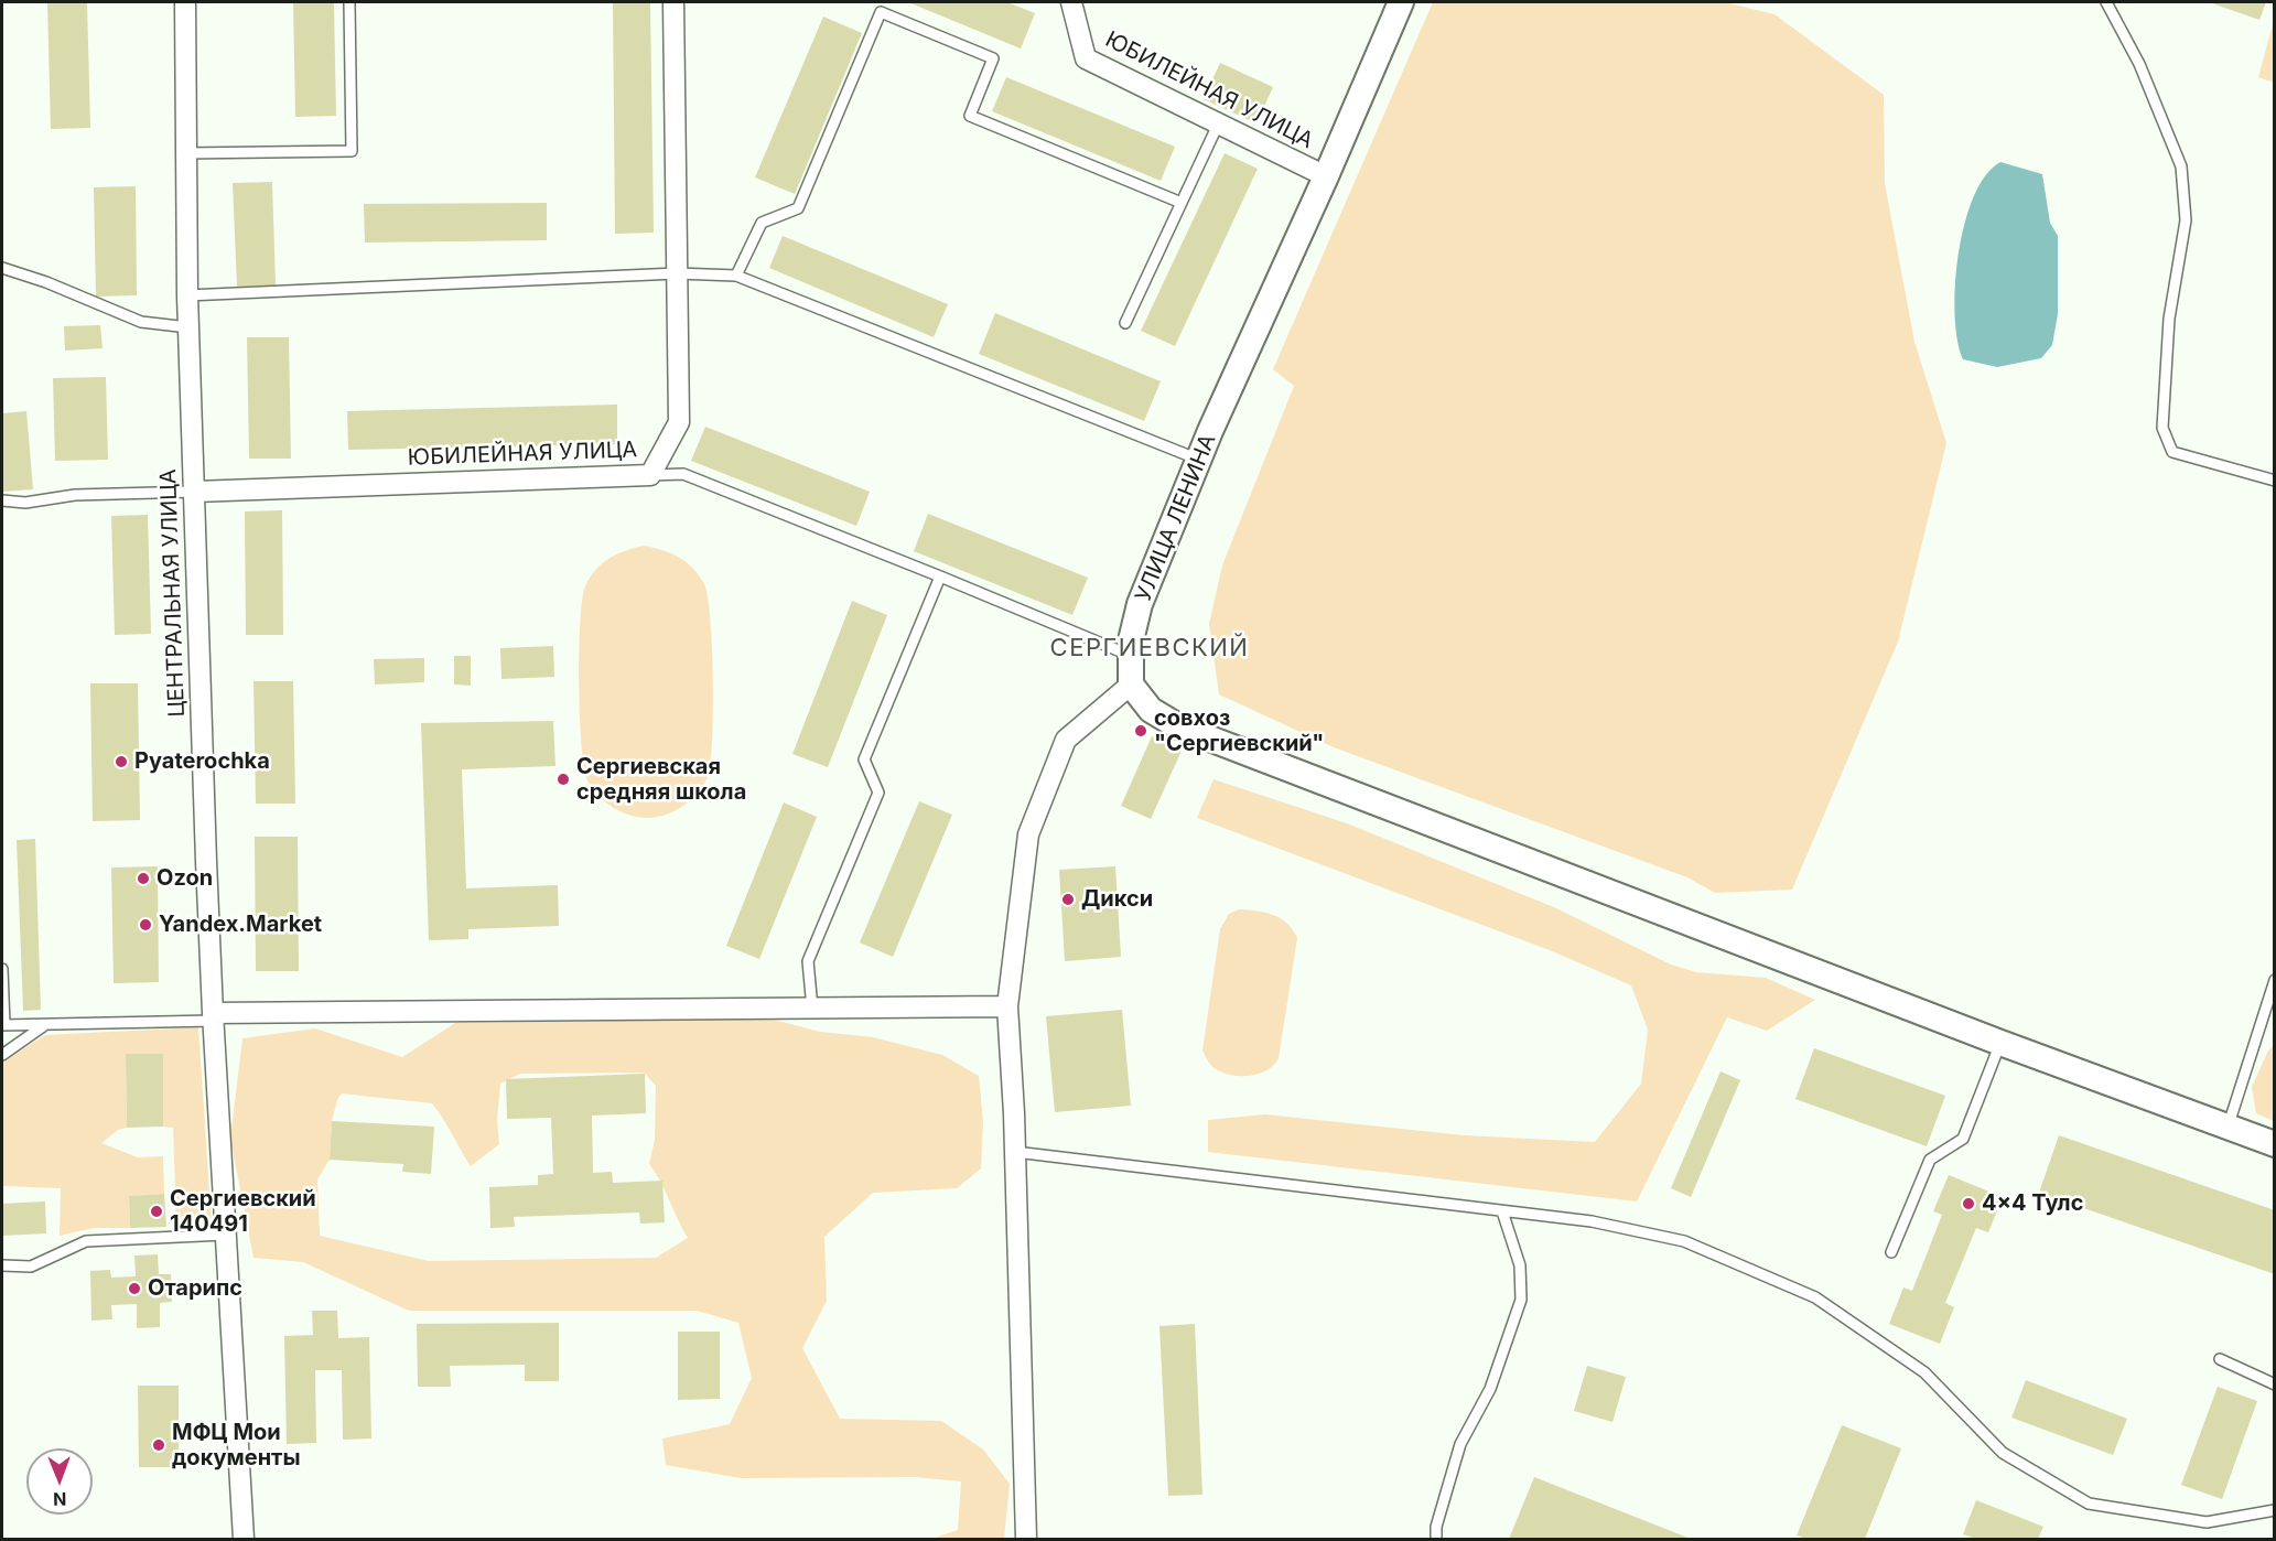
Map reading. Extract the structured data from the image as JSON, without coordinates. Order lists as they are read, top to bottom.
{
  "streets": {
    "street": ["ЮБИЛЕЙНАЯ УЛИЦА", "УЛИЦА ЛЕНИНА", "ЦЕНТРАЛЬНАЯ УЛИЦА"]
  },
  "crossings": [
    ["ЮБИЛЕЙНАЯ УЛИЦА", "УЛИЦА ЛЕНИНА"],
    ["ЮБИЛЕЙНАЯ УЛИЦА", "ЦЕНТРАЛЬНАЯ УЛИЦА"]
  ],
  "districts": ["СЕРГИЕВСКИЙ"],
  "places": [
    "совхоз \"Сергиевский\"",
    "Pyaterochka",
    "Сергиевская средняя школа",
    "Ozon",
    "Дикси",
    "Yandex.Market",
    "4x4 Тулс",
    "Сергиевский 140491",
    "Отарипс",
    "МФЦ Мои документы"
  ],
  "north": "bottom"
}
